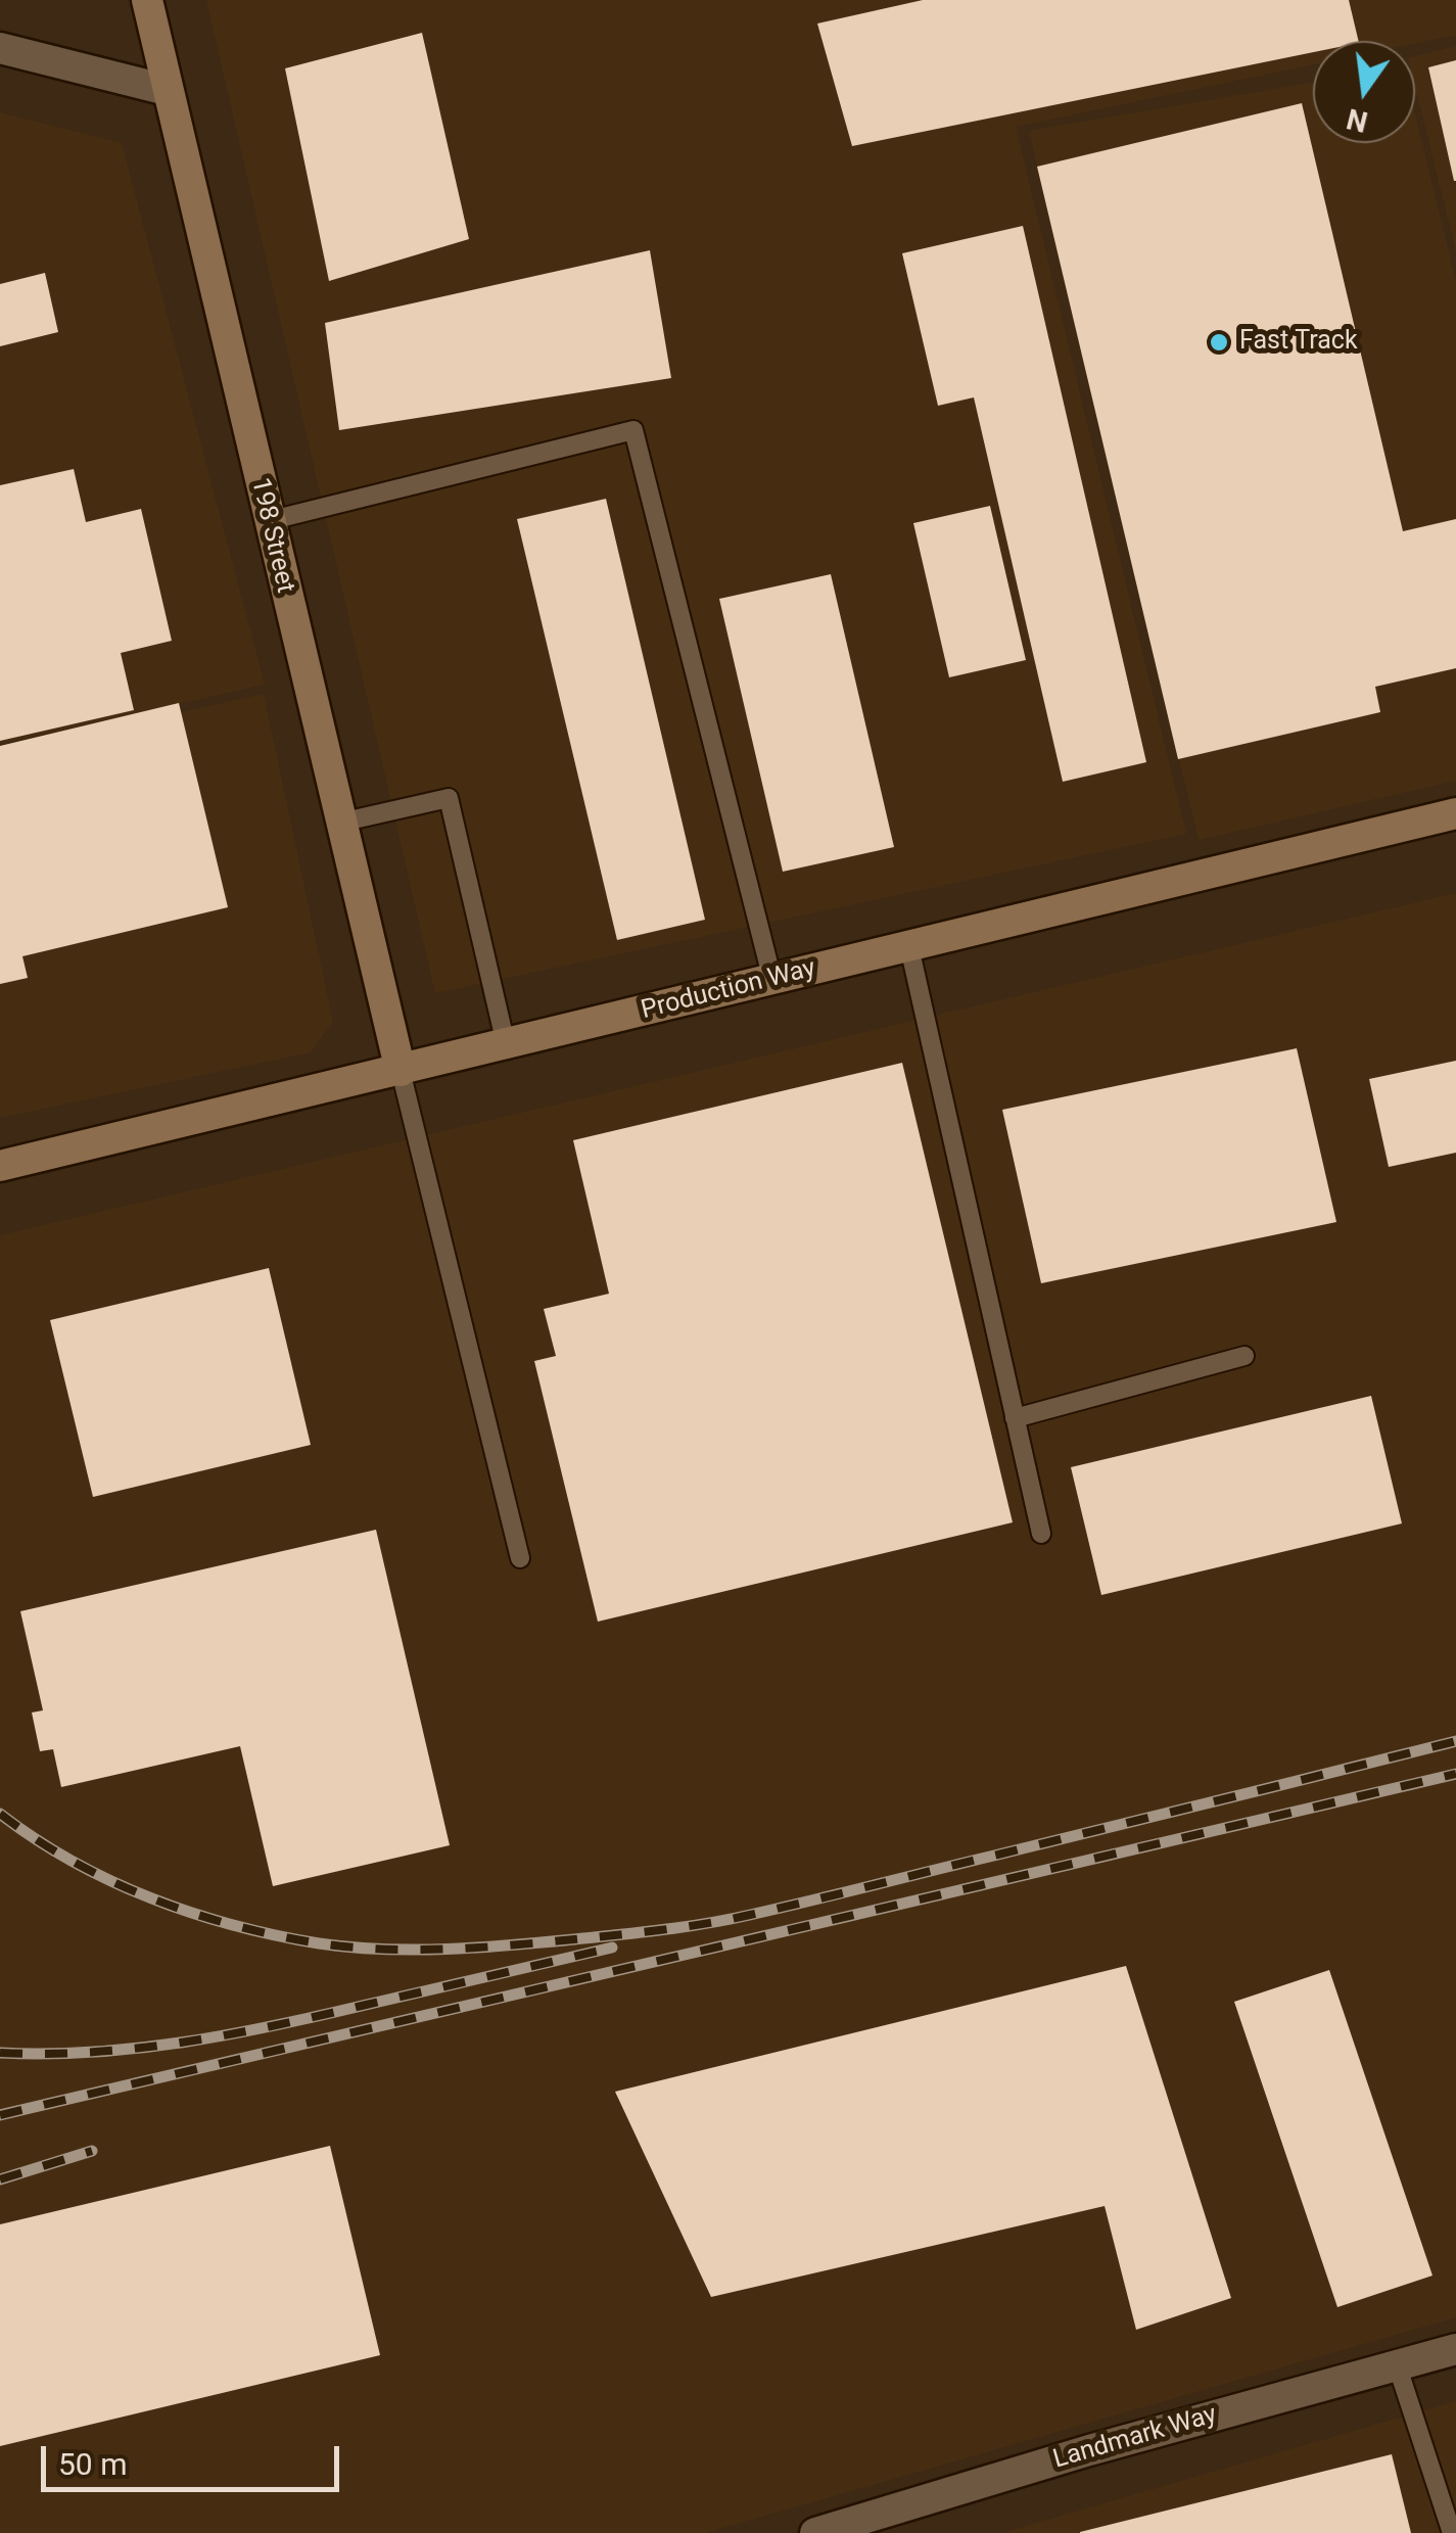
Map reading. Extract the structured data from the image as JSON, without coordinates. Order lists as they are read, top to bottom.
{
  "streets": {
    "street": ["198 Street", "Production Way", "Landmark Way"]
  },
  "crossings": [
    ["198 Street", "Production Way"]
  ],
  "places": ["Fast Track"],
  "scale_bar": "50 m",
  "north": "bottom"
}
